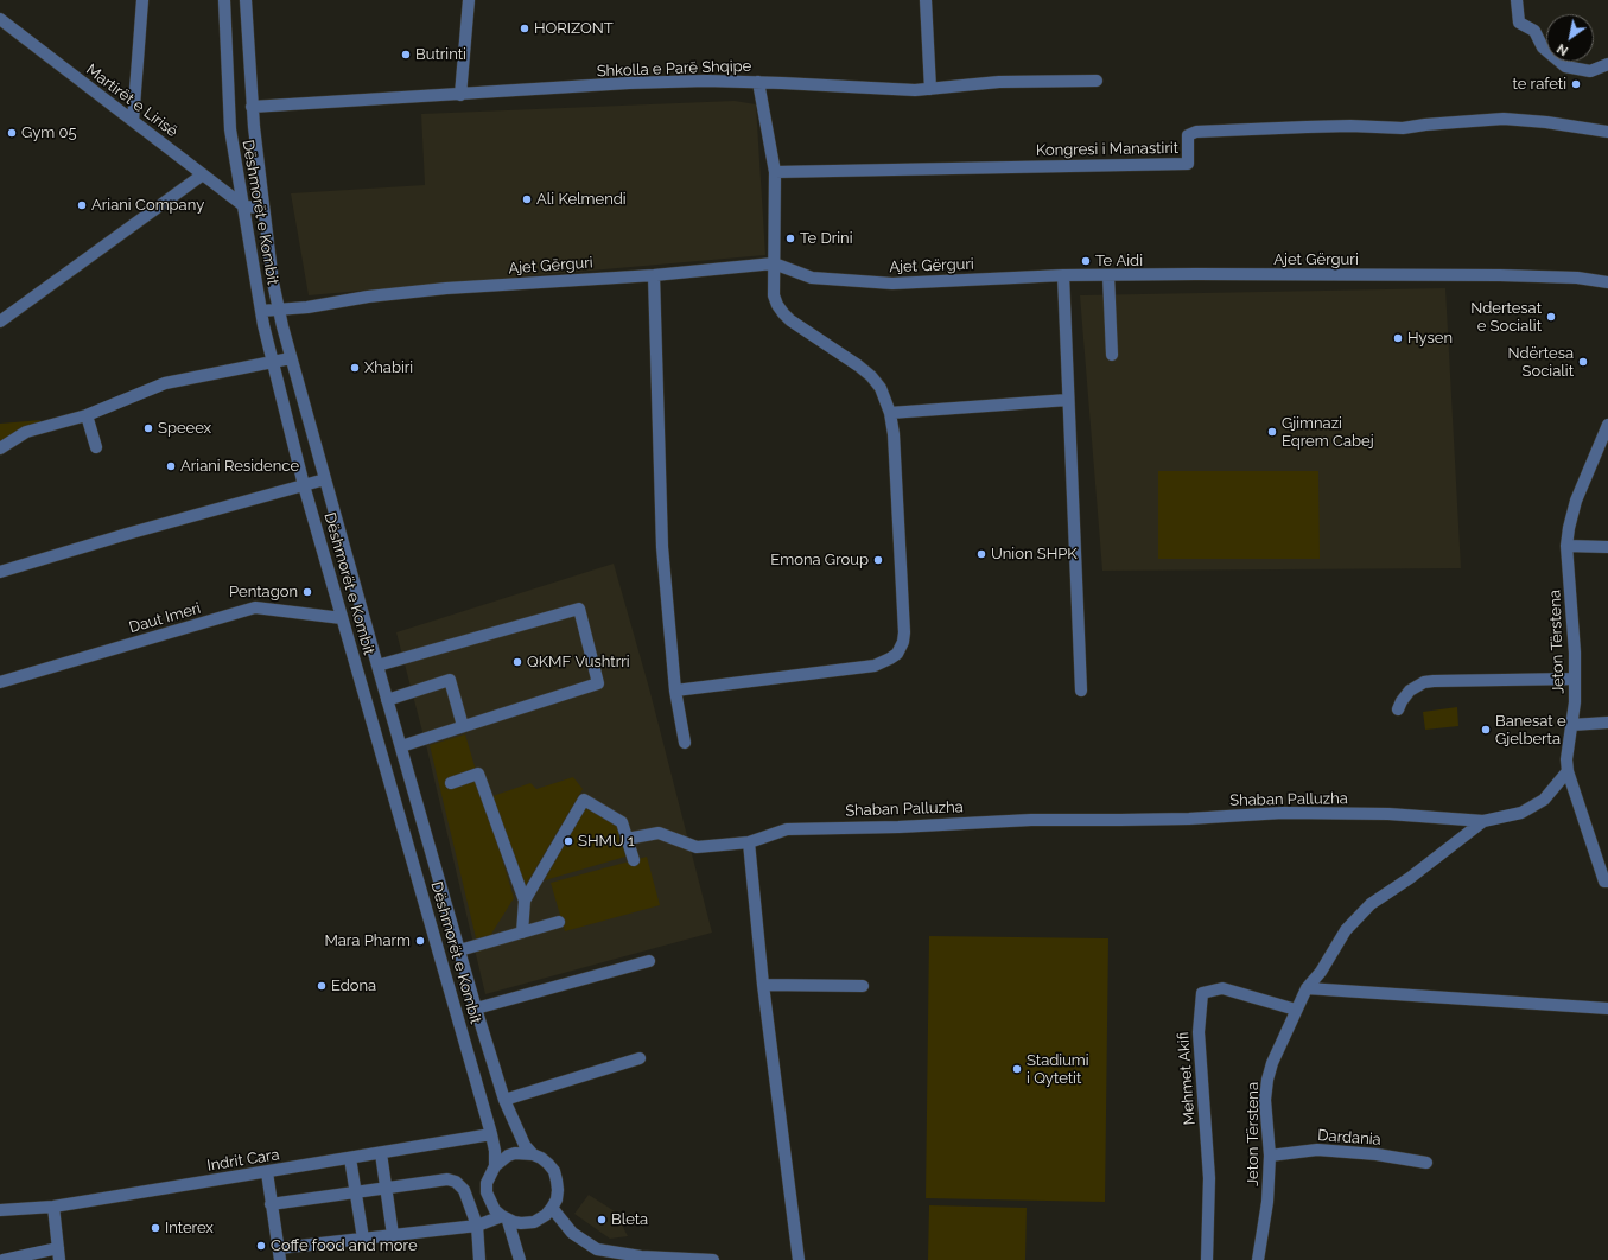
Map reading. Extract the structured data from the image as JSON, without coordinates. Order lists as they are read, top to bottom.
{
  "streets": {
    "street": [
      "Shkolla e Parë Shqipe",
      "Martirët e Lirisë",
      "Kongresi i Manastirit",
      "Dëshmorët e Kombit",
      "Ajet Gërguri",
      "Daut Imeri",
      "Jeton Tërstena",
      "Shaban Palluzha",
      "Mehmet Akifi",
      "Dardania",
      "Indrit Cara"
    ]
  },
  "crossings": [
    ["Shkolla e Parë Shqipe", "Dëshmorët e Kombit"],
    ["Martirët e Lirisë", "Dëshmorët e Kombit"],
    ["Dëshmorët e Kombit", "Ajet Gërguri"],
    ["Dëshmorët e Kombit", "Daut Imeri"],
    ["Dëshmorët e Kombit", "Indrit Cara"],
    ["Jeton Tërstena", "Shaban Palluzha"],
    ["Jeton Tërstena", "Mehmet Akifi"],
    ["Jeton Tërstena", "Dardania"]
  ],
  "places": [
    "HORIZONT",
    "Butrinti",
    "te rafeti",
    "Gym 05",
    "Ali Kelmendi",
    "Ariani Company",
    "Te Drini",
    "Te Aidi",
    "Ndertesat e Socialit",
    "Hysen",
    "Ndërtesa Socialit",
    "Xhabiri",
    "Speeex",
    "Gjimnazi Eqrem Cabej",
    "Ariani Residence",
    "Union SHPK",
    "Emona Group",
    "Pentagon",
    "QKMF Vushtrri",
    "Banesat e Gjelberta",
    "SHMU 1",
    "Mara Pharm",
    "Edona",
    "Stadiumi i Qytetit",
    "Bleta",
    "Interex",
    "Coffe food and more"
  ],
  "north": "bottom left"
}
